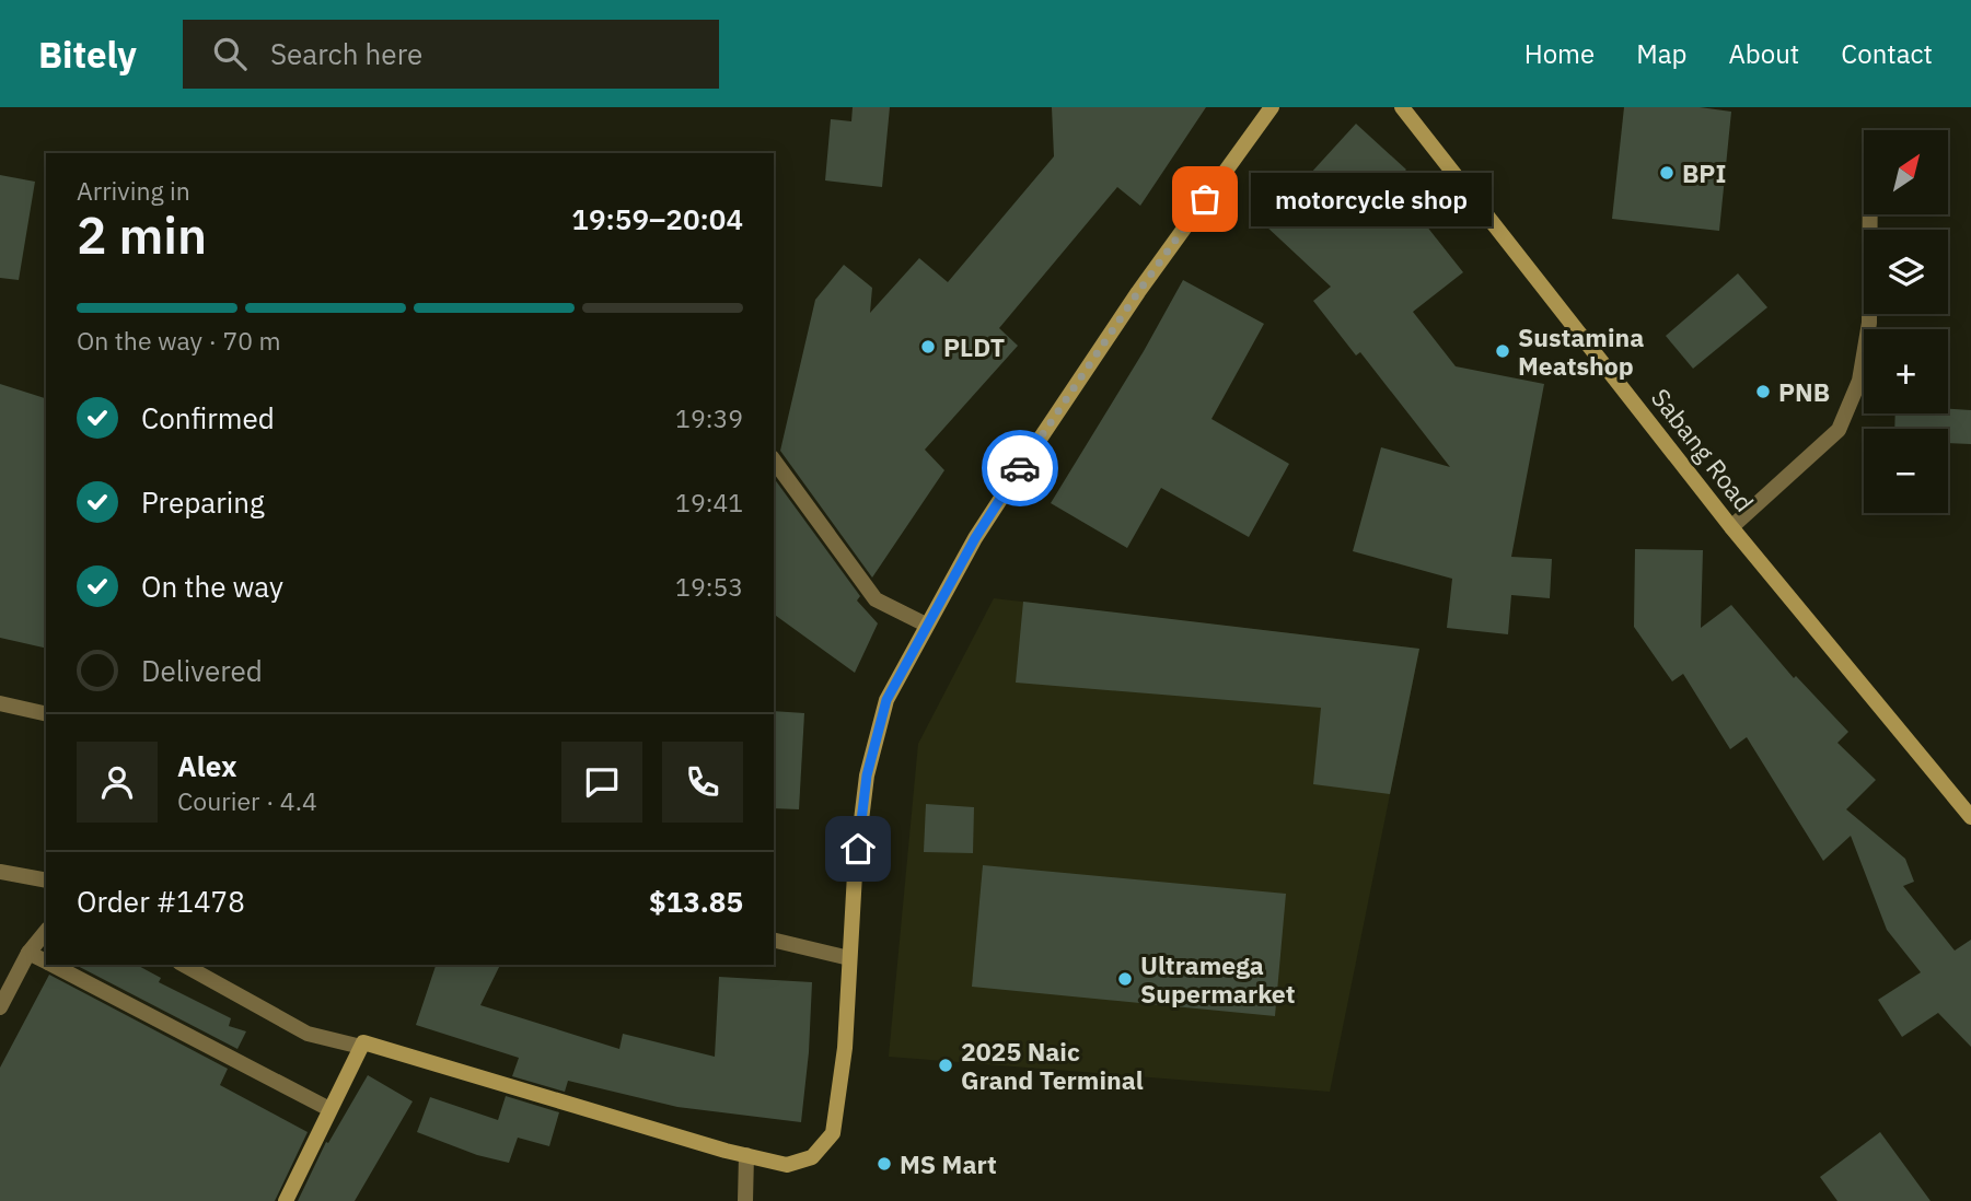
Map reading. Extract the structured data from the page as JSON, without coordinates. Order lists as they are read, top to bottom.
{
  "streets": {
    "street": ["Sabang Road"]
  },
  "places": [
    "BPI",
    "motorcycle shop",
    "PLDT",
    "Sustamina Meatshop",
    "PNB",
    "Ultramega Supermarket",
    "2025 Naic Grand Terminal",
    "MS Mart"
  ],
  "north": "top right",
  "page": {
    "header": "Bitely",
    "search": "Search here",
    "nav": [
      "Home",
      "Map",
      "About",
      "Contact"
    ],
    "map_buttons": ["+", "−"],
    "heading": ["2 min", "Arriving in", "19:59–20:04"],
    "panel": [
      "Alex",
      "Courier · 4.4",
      "Order #1478",
      "$13.85"
    ],
    "bubble": "motorcycle shop",
    "bar": "On the way · 70 m",
    "list": [
      ["Confirmed", "19:39"],
      ["Preparing", "19:41"],
      ["On the way", "19:53"],
      "Delivered"
    ]
  }
}
